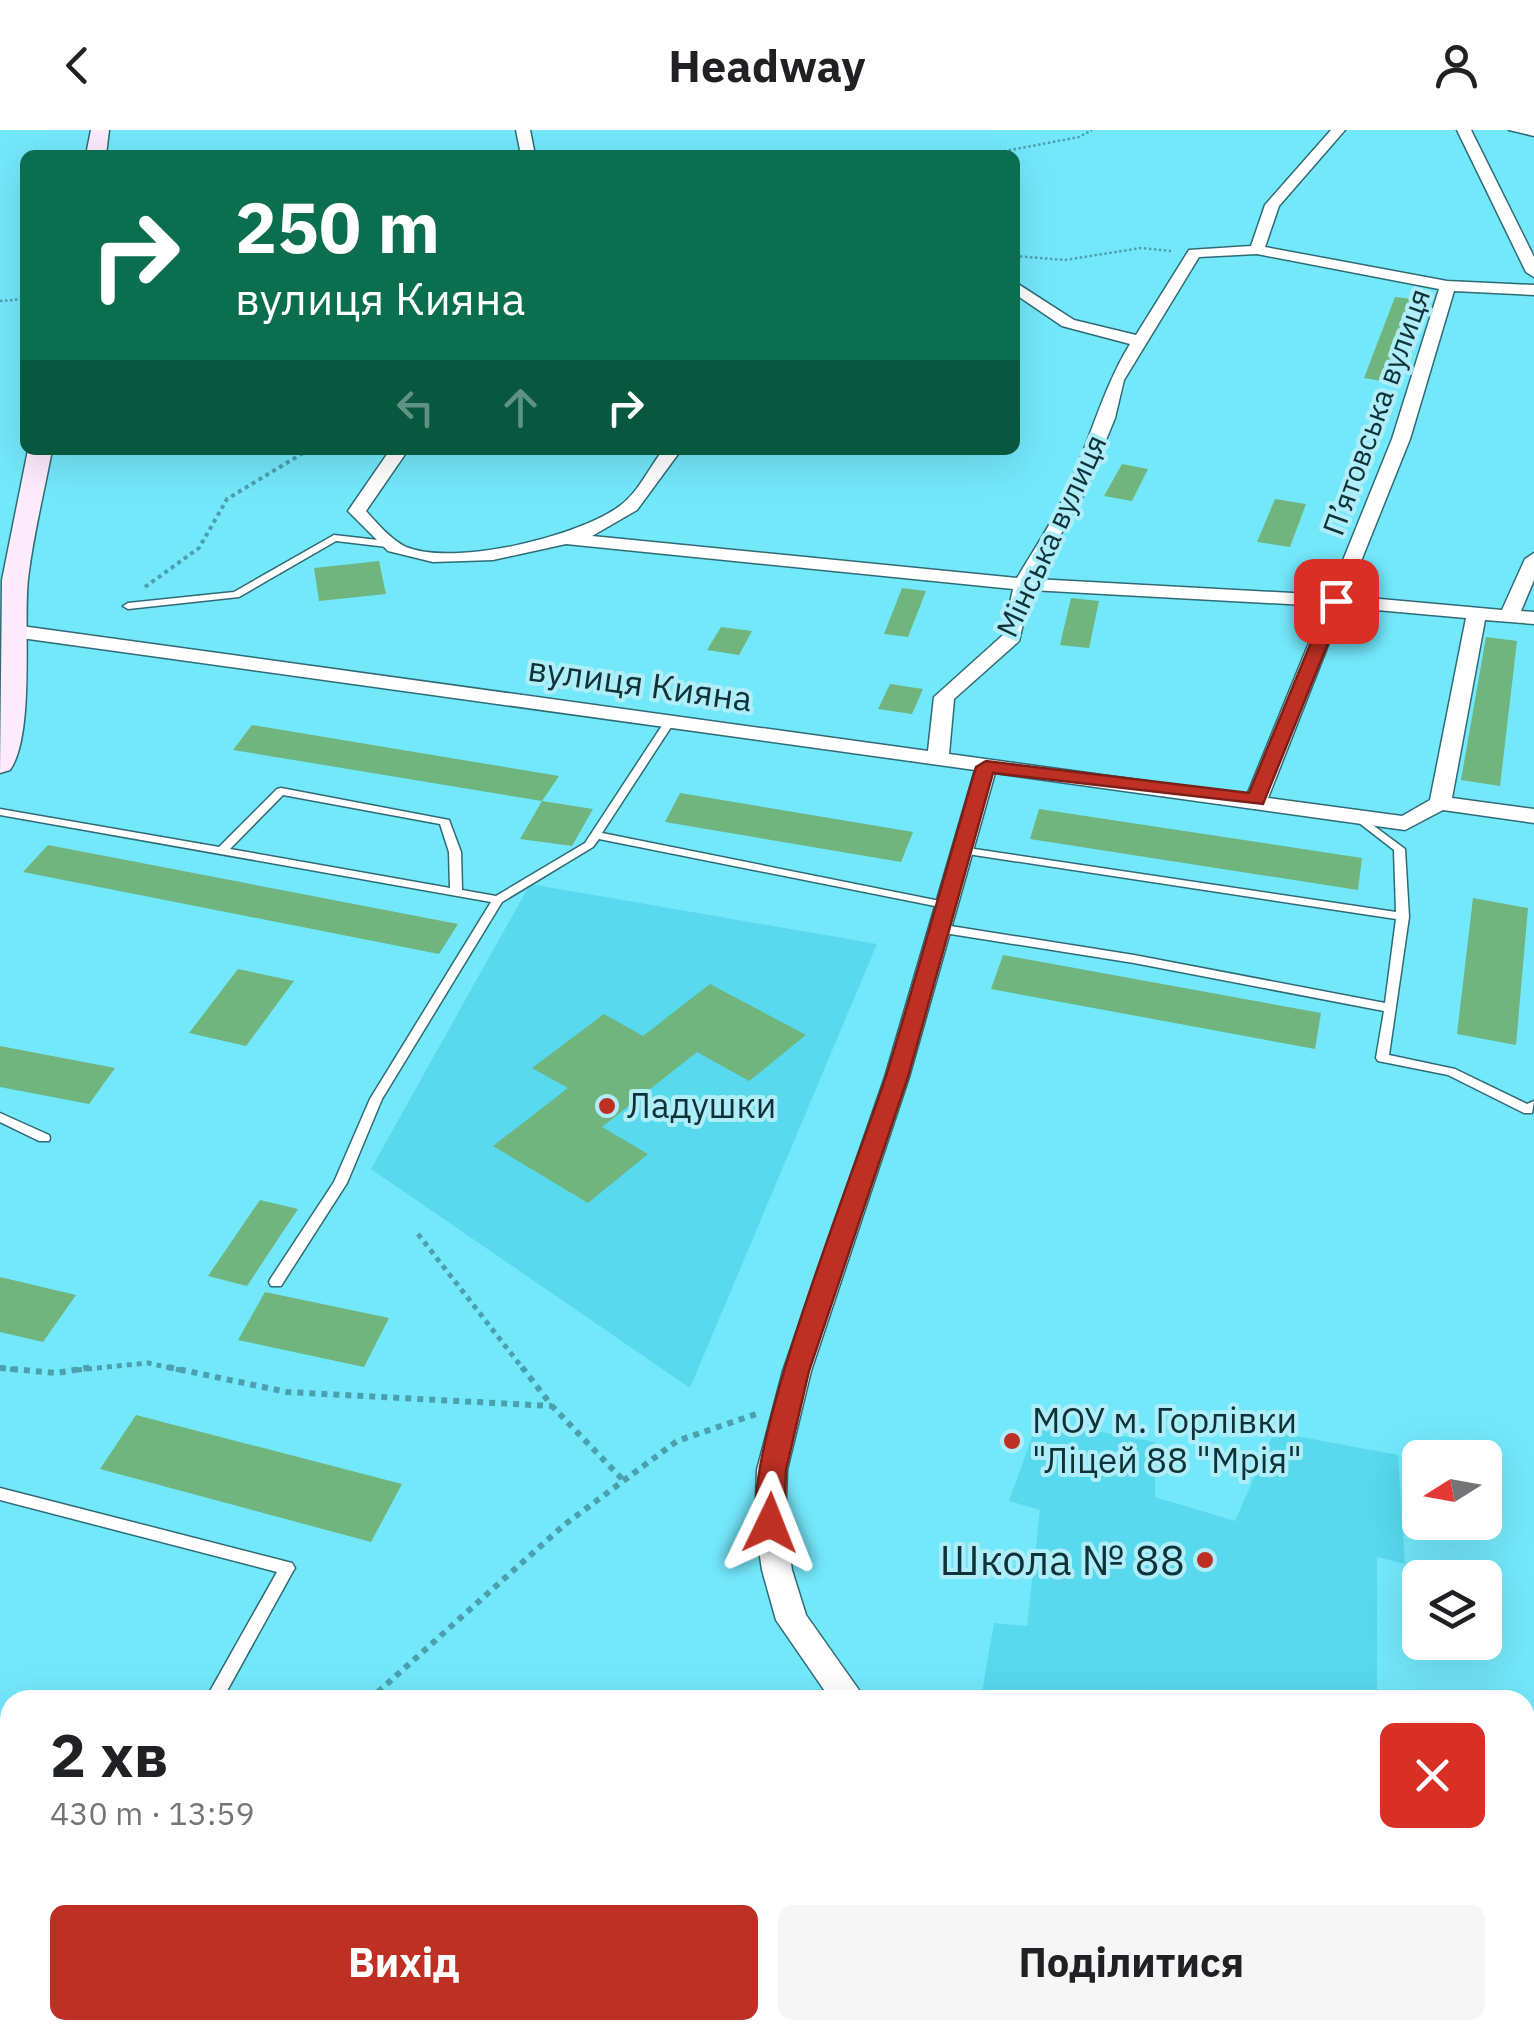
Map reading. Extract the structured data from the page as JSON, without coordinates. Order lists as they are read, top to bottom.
{
  "streets": {
    "street": ["П’ятовська вулиця", "Мінська вулиця", "вулиця Кияна"]
  },
  "crossings": [
    ["П’ятовська вулиця", "вулиця Кияна"],
    ["Мінська вулиця", "вулиця Кияна"]
  ],
  "places": ["Ладушки", "МОУ м. Горлівки \"Ліцей 88 \"Мрія\"", "Школа № 88"],
  "north": "left",
  "page": {
    "header": "Headway",
    "turn": ["250 m", "вулиця Кияна"],
    "heading": ["2 хв", "430 m · 13:59"],
    "buttons": ["Вихід", "Поділитися"]
  }
}
